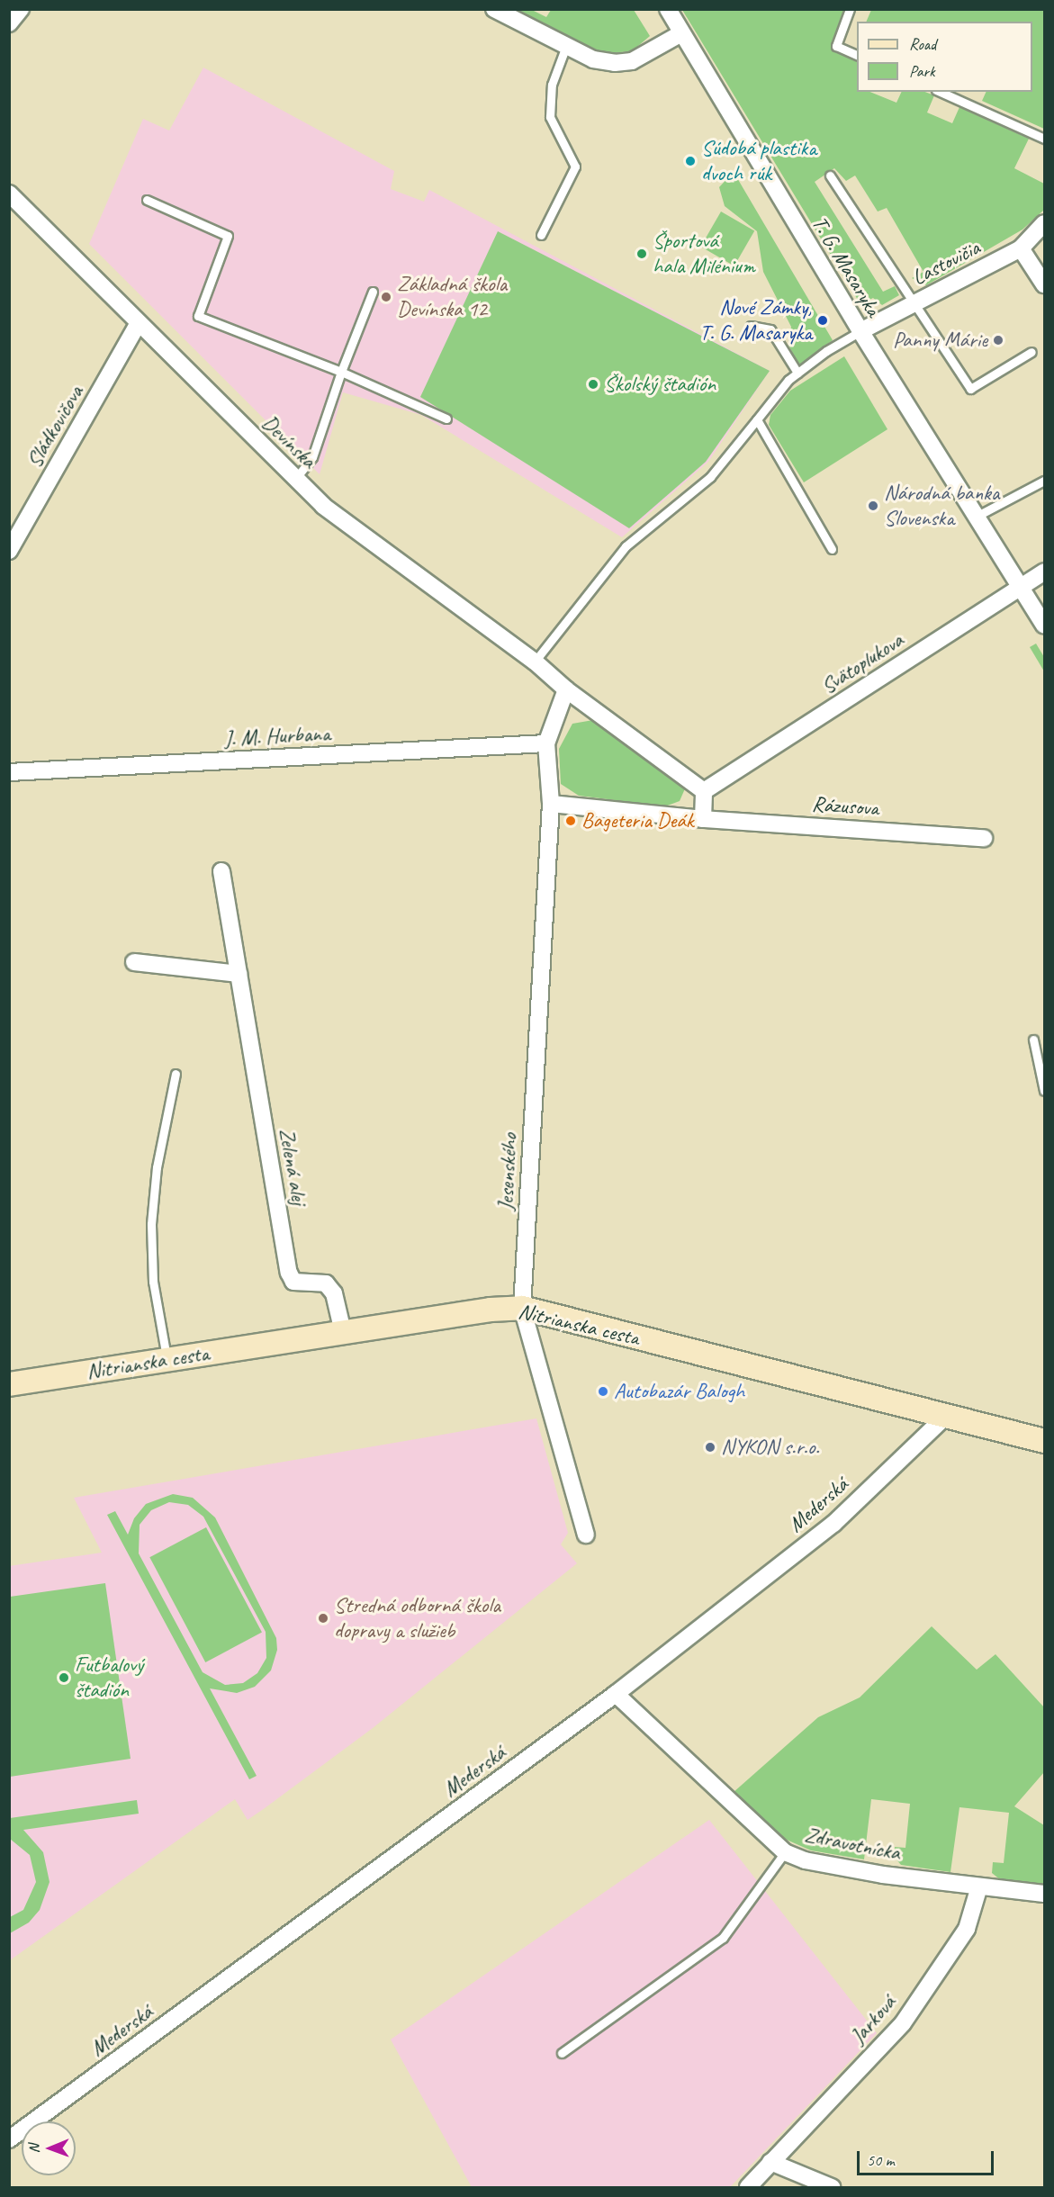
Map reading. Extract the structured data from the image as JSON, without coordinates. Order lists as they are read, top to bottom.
{
  "streets": {
    "main road": ["Nitrianska cesta"],
    "street": [
      "Lastovičia",
      "T. G. Masaryka",
      "Sládkovičova",
      "Devínska",
      "Svätoplukova",
      "J. M. Hurbana",
      "Rázusova",
      "Zelená alej",
      "Jesenského",
      "Mederská",
      "Zdravotnícka",
      "Jarková"
    ]
  },
  "crossings": [
    ["Lastovičia", "T. G. Masaryka"],
    ["T. G. Masaryka", "Svätoplukova"],
    ["Sládkovičova", "Devínska"],
    ["Devínska", "Svätoplukova"],
    ["J. M. Hurbana", "Jesenského"],
    ["Rázusova", "Jesenského"],
    ["Zelená alej", "Nitrianska cesta"],
    ["Jesenského", "Nitrianska cesta"],
    ["Nitrianska cesta", "Mederská"],
    ["Mederská", "Zdravotnícka"],
    ["Zdravotnícka", "Jarková"]
  ],
  "places": [
    "Súdobá plastika dvoch rúk",
    "Športová hala Milénium",
    "Základná škola Devínska 12",
    "Nové Zámky, T. G. Masaryka",
    "Panny Márie",
    "Školský štadión",
    "Národná banka Slovenska",
    "Bageteria Deák",
    "Autobazár Balogh",
    "NYKON s.r.o.",
    "Stredná odborná škola dopravy a služieb",
    "Futbalový štadión"
  ],
  "legend": ["Road", "Park"],
  "scale_bar": "50 m",
  "north": "left"
}
